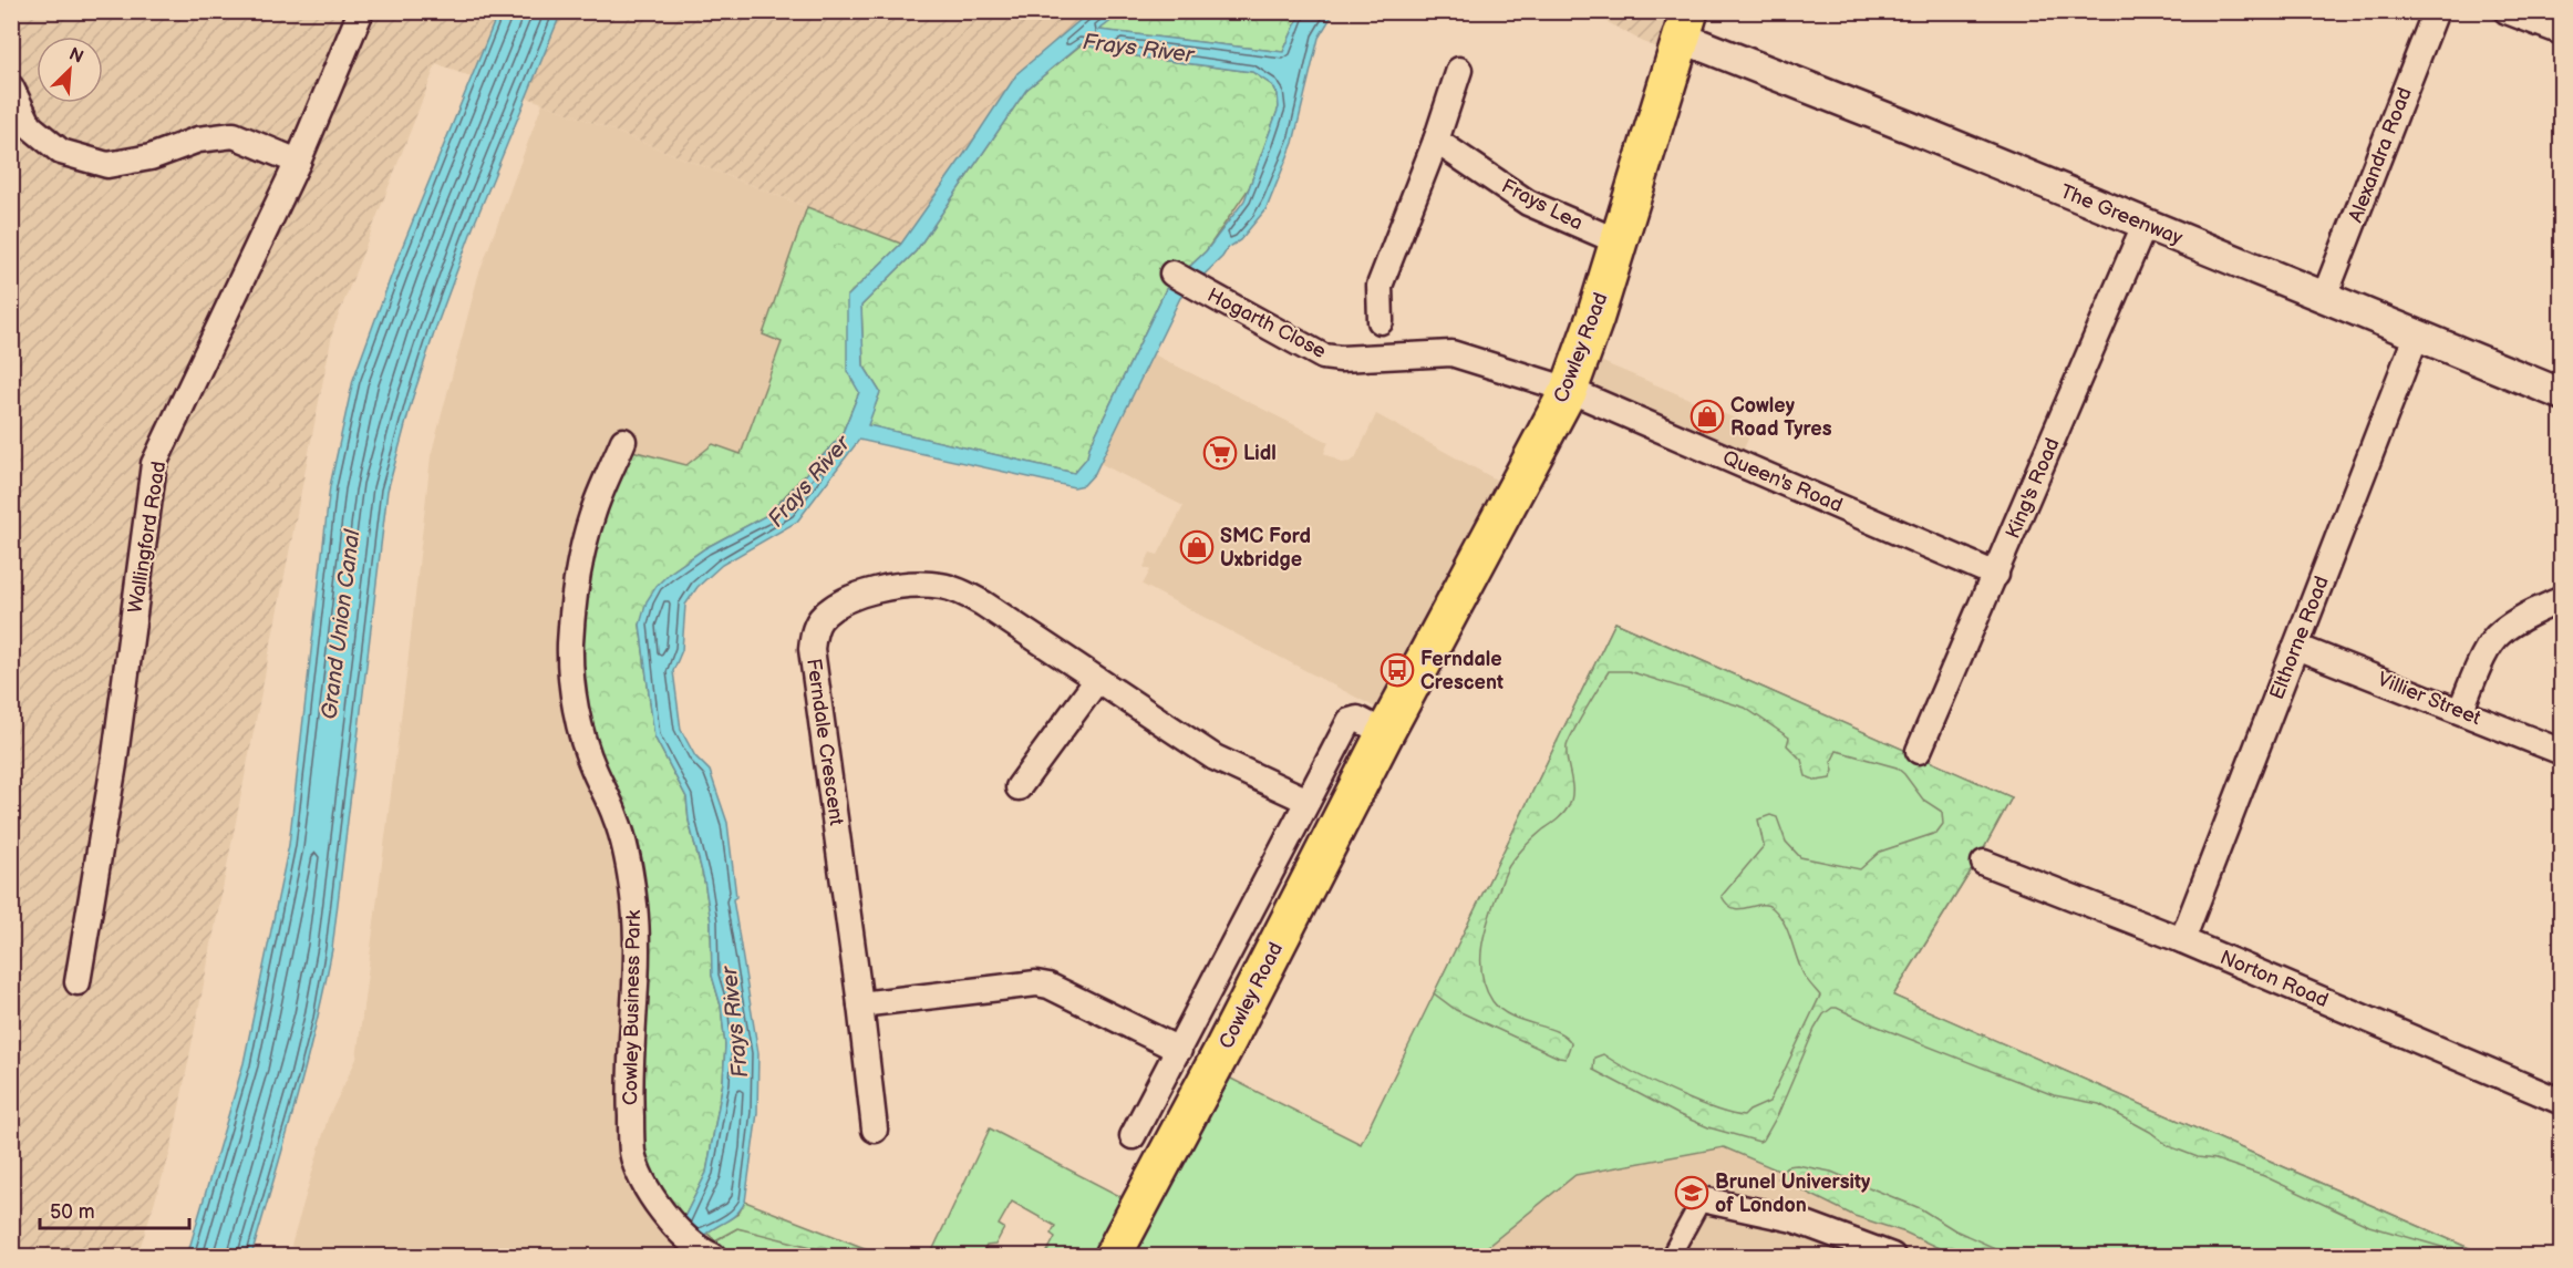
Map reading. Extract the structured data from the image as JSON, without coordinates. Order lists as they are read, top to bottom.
{
  "streets": {
    "main road": ["Cowley Road"],
    "street": [
      "Alexandra Road",
      "Frays Lea",
      "The Greenway",
      "Hogarth Close",
      "Queen's Road",
      "King's Road",
      "Wallingford Road",
      "Elthorne Road",
      "Villier Street",
      "Ferndale Crescent",
      "Norton Road",
      "Cowley Business Park"
    ]
  },
  "crossings": [
    ["Alexandra Road", "The Greenway"],
    ["Frays Lea", "Cowley Road"],
    ["The Greenway", "Cowley Road"],
    ["The Greenway", "King's Road"],
    ["The Greenway", "Elthorne Road"],
    ["Hogarth Close", "Cowley Road"],
    ["Hogarth Close", "Queen's Road"],
    ["Cowley Road", "Queen's Road"],
    ["Cowley Road", "Ferndale Crescent"],
    ["Queen's Road", "King's Road"],
    ["Elthorne Road", "Villier Street"],
    ["Elthorne Road", "Norton Road"]
  ],
  "water": ["Frays River", "Grand Union Canal"],
  "places": {
    "shop": ["Cowley Road Tyres", "SMC Ford Uxbridge"],
    "supermarket": ["Lidl"],
    "bus stop": ["Ferndale Crescent"],
    "school or university": ["Brunel University of London"]
  },
  "scale_bar": "50 m",
  "north": "top right"
}
